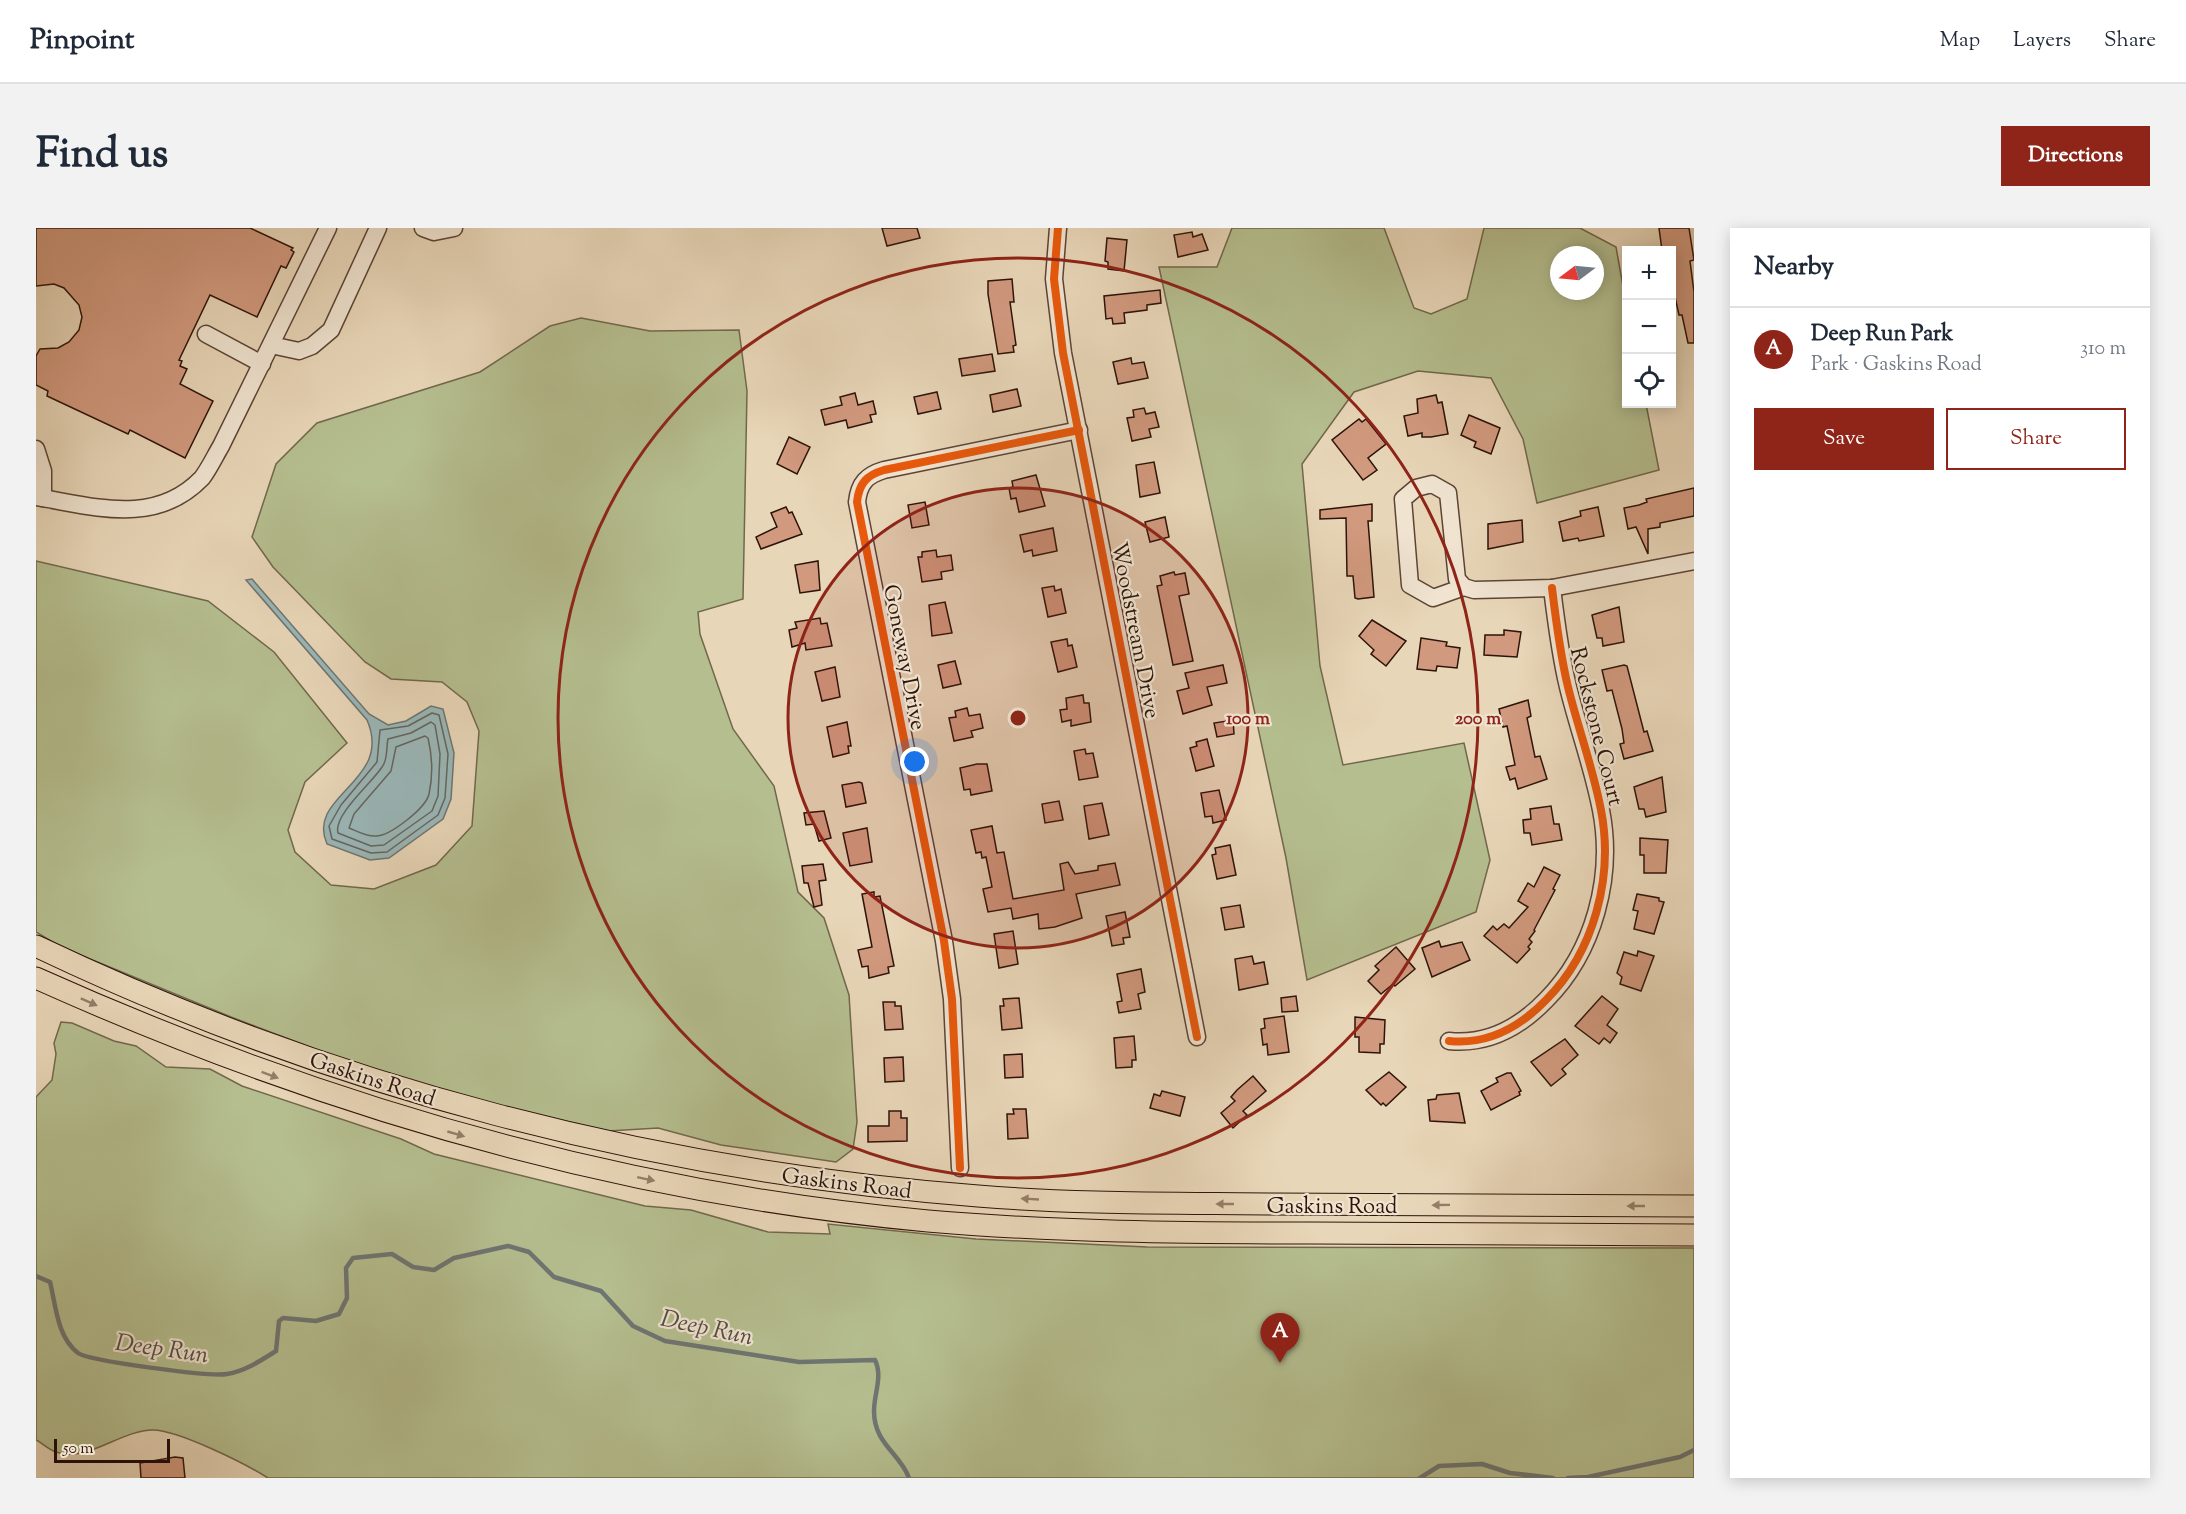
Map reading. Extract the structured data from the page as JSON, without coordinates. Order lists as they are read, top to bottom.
{
  "streets": {
    "main road": ["Gaskins Road"],
    "street": ["Woodstream Drive", "Goneway Drive", "Rockstone Court"]
  },
  "crossings": [
    ["Woodstream Drive", "Goneway Drive"]
  ],
  "water": ["Deep Run"],
  "scale_bar": "50 m",
  "north": "left",
  "page": {
    "header": "Pinpoint",
    "nav": ["Map", "Layers", "Share"],
    "title": "Find us",
    "buttons": [
      "Directions",
      ["Save", "Share"]
    ],
    "heading": "Nearby",
    "map_buttons": ["+", "−"],
    "list": [
      {
        "mark": "A",
        "name": "Deep Run Park",
        "note": "Park · Gaskins Road",
        "value": "310 m"
      }
    ],
    "pins": "A",
    "scale": "50 m"
  },
  "rings": ["100 m", "200 m"]
}
